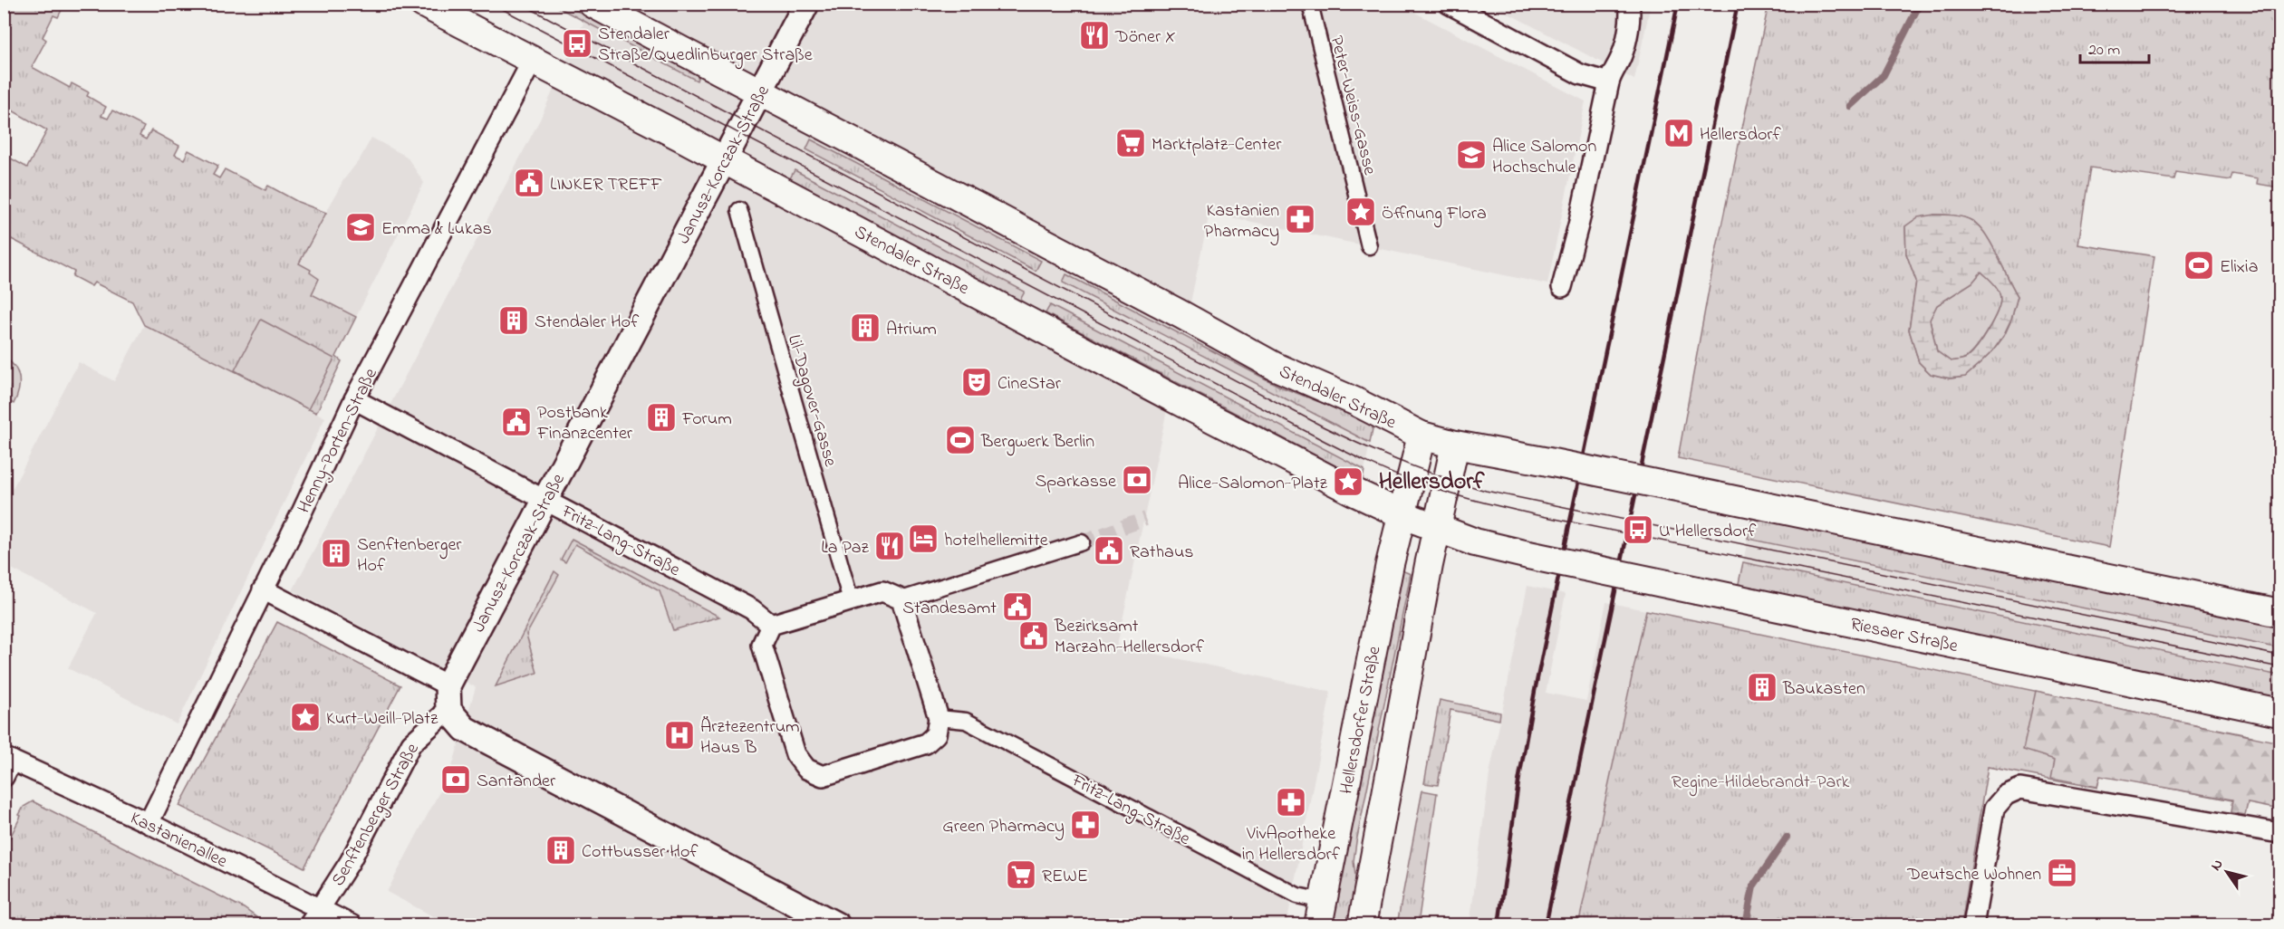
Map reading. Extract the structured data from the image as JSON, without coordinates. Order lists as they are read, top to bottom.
{
  "streets": {
    "main road": ["Stendaler Straße", "Riesaer Straße", "Hellersdorfer Straße"],
    "street": [
      "Peter-Weiss-Gasse",
      "Janusz-Korczak-Straße",
      "Lil-Dagover-Gasse",
      "Henny-Porten-Straße",
      "Fritz-Lang-Straße",
      "Senftenberger Straße",
      "Kastanienallee"
    ]
  },
  "crossings": [
    ["Janusz-Korczak-Straße", "Stendaler Straße"],
    ["Janusz-Korczak-Straße", "Fritz-Lang-Straße"],
    ["Janusz-Korczak-Straße", "Senftenberger Straße"],
    ["Stendaler Straße", "Henny-Porten-Straße"],
    ["Stendaler Straße", "Hellersdorfer Straße"],
    ["Lil-Dagover-Gasse", "Fritz-Lang-Straße"],
    ["Henny-Porten-Straße", "Fritz-Lang-Straße"],
    ["Henny-Porten-Straße", "Kastanienallee"],
    ["Fritz-Lang-Straße", "Hellersdorfer Straße"],
    ["Senftenberger Straße", "Kastanienallee"]
  ],
  "districts": ["Hellersdorf"],
  "parks": ["Regine-Hildebrandt-Park"],
  "places": {
    "restaurant": ["Döner X", "La Paz"],
    "bus stop": ["Stendaler Straße/Quedlinburger Straße", "U Hellersdorf"],
    "metro station": ["Hellersdorf"],
    "supermarket": ["Marktplatz-Center", "REWE"],
    "school or university": ["Alice Salomon Hochschule", "Emma & Lukas"],
    "public building": [
      "LINKER TREFF",
      "Postbank Finanzcenter",
      "Rathaus",
      "Standesamt",
      "Bezirksamt Marzahn-Hellersdorf"
    ],
    "place": ["Öffnung Flora", "Alice-Salomon-Platz", "Kurt-Weill-Platz"],
    "pharmacy": ["Kastanien Pharmacy", "VivApotheke in Hellersdorf", "Green Pharmacy"],
    "sports": ["Elixia", "Bergwerk Berlin"],
    "building": [
      "Stendaler Hof",
      "Atrium",
      "Forum",
      "Senftenberger Hof",
      "Baukasten",
      "Cottbusser Hof"
    ],
    "theatre": ["CineStar"],
    "bank": ["Sparkasse", "Santander"],
    "hotel": ["hotelhellemitte"],
    "hospital": ["Ärztezentrum Haus B"],
    "office": ["Deutsche Wohnen"]
  },
  "scale_bar": "20 m",
  "north": "top left"
}
